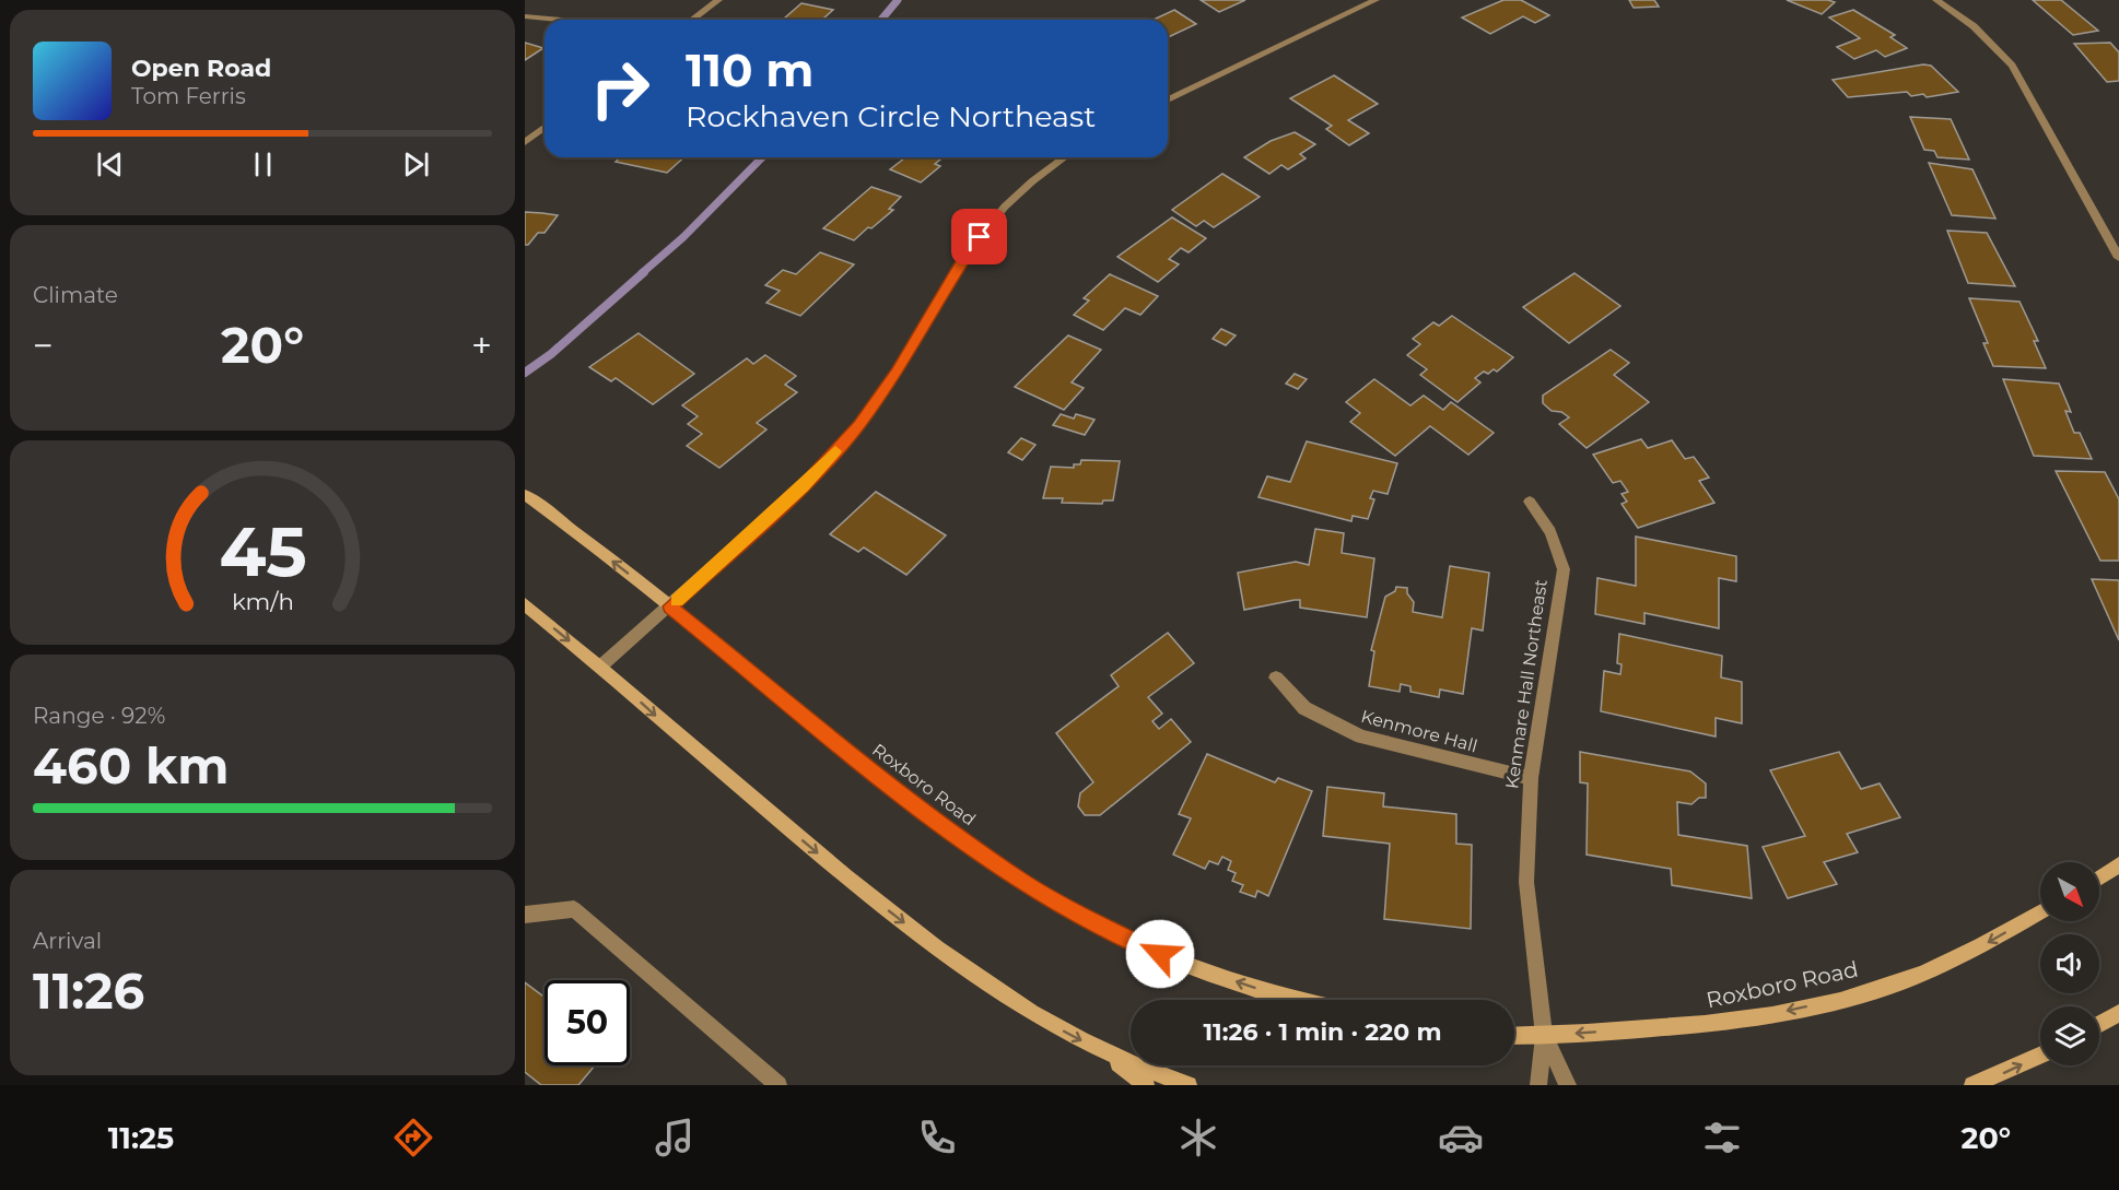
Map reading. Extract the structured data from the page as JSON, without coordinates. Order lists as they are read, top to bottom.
{
  "streets": {
    "main road": ["Roxboro Road"],
    "street": ["Kenmare Hall Northeast", "Kenmore Hall"]
  },
  "crossings": [
    ["Kenmare Hall Northeast", "Kenmore Hall"],
    ["Kenmare Hall Northeast", "Roxboro Road"]
  ],
  "north": "bottom right",
  "page": {
    "turn": ["110 m", "Rockhaven Circle Northeast"],
    "song": ["Open Road", "Tom Ferris"],
    "tile": [
      "Climate",
      ["Range · 92%", "460 km"],
      ["Arrival", "11:26"]
    ],
    "heat": ["−", "20°", "+"],
    "limit": "50",
    "trip": "11:26 · 1 min · 220 m",
    "tabs": ["11:25", "20°"],
    "gauge": ["45", "km/h"]
  }
}
